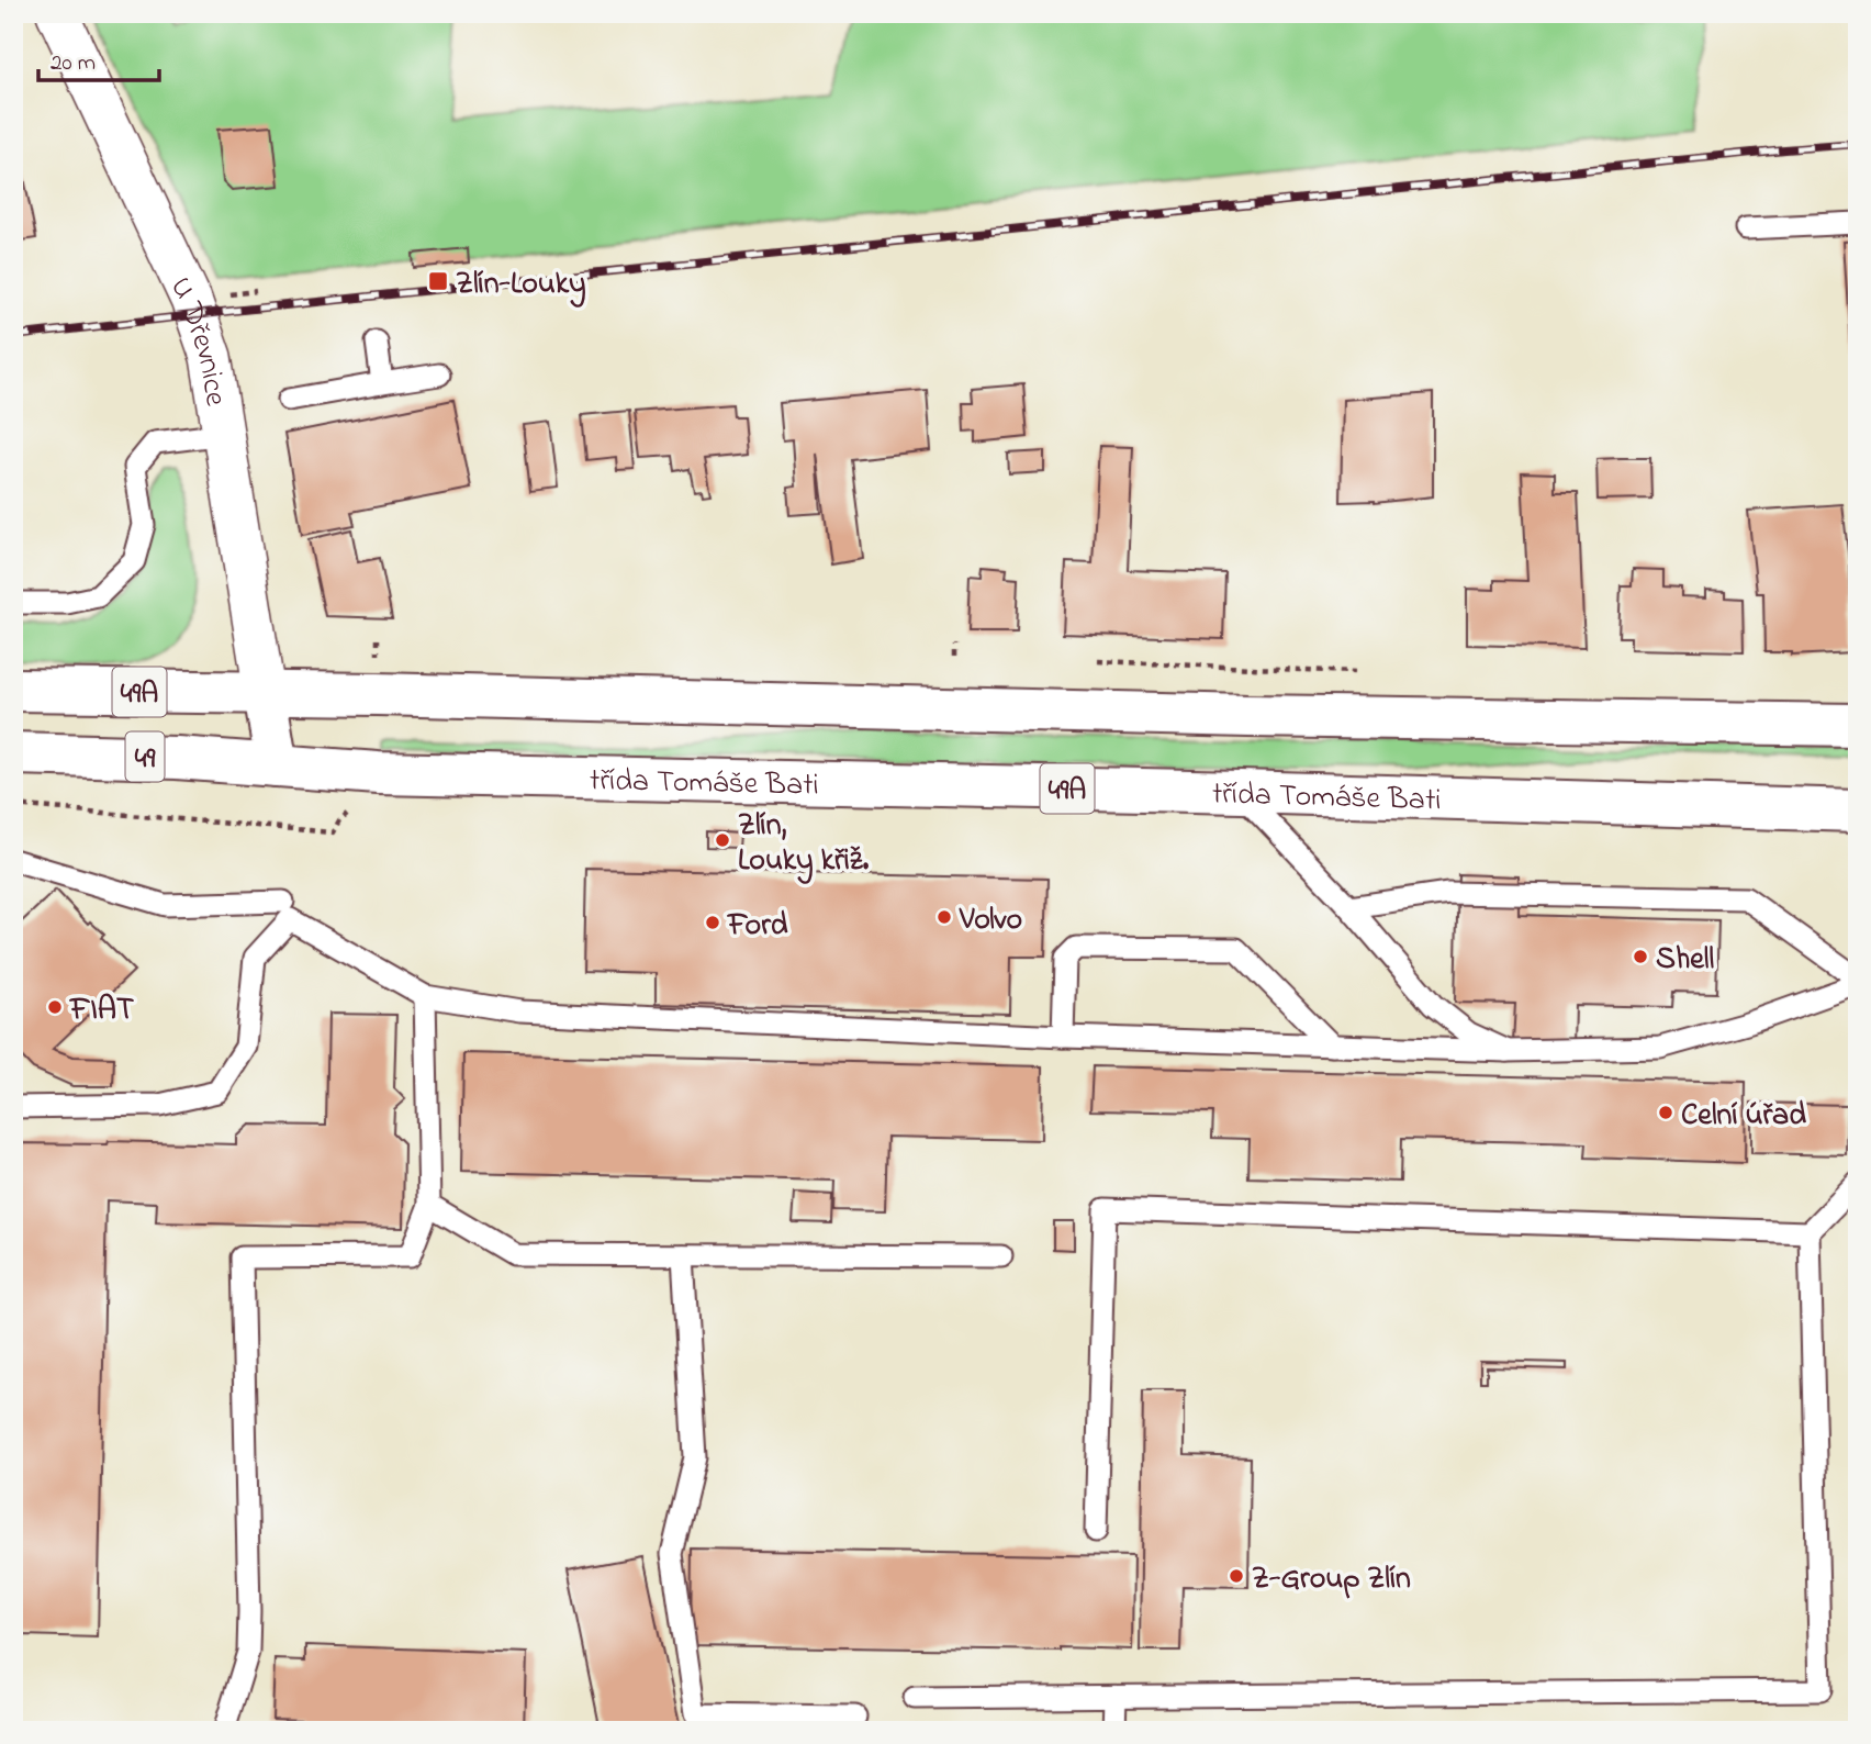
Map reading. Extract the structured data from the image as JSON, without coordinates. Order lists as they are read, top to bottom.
{
  "streets": {
    "main road": ["49A", "49", "třída Tomáše Bati"],
    "street": ["U Dřevnice"]
  },
  "crossings": [
    ["U Dřevnice", "49A"]
  ],
  "places": {
    "transit": ["Zlín-Louky"],
    "other": [
      "Zlín, Louky křiž.",
      "Volvo",
      "Ford",
      "Shell",
      "FIAT",
      "Celní úřad",
      "Z-Group Zlín"
    ]
  },
  "scale_bar": "20 m"
}
